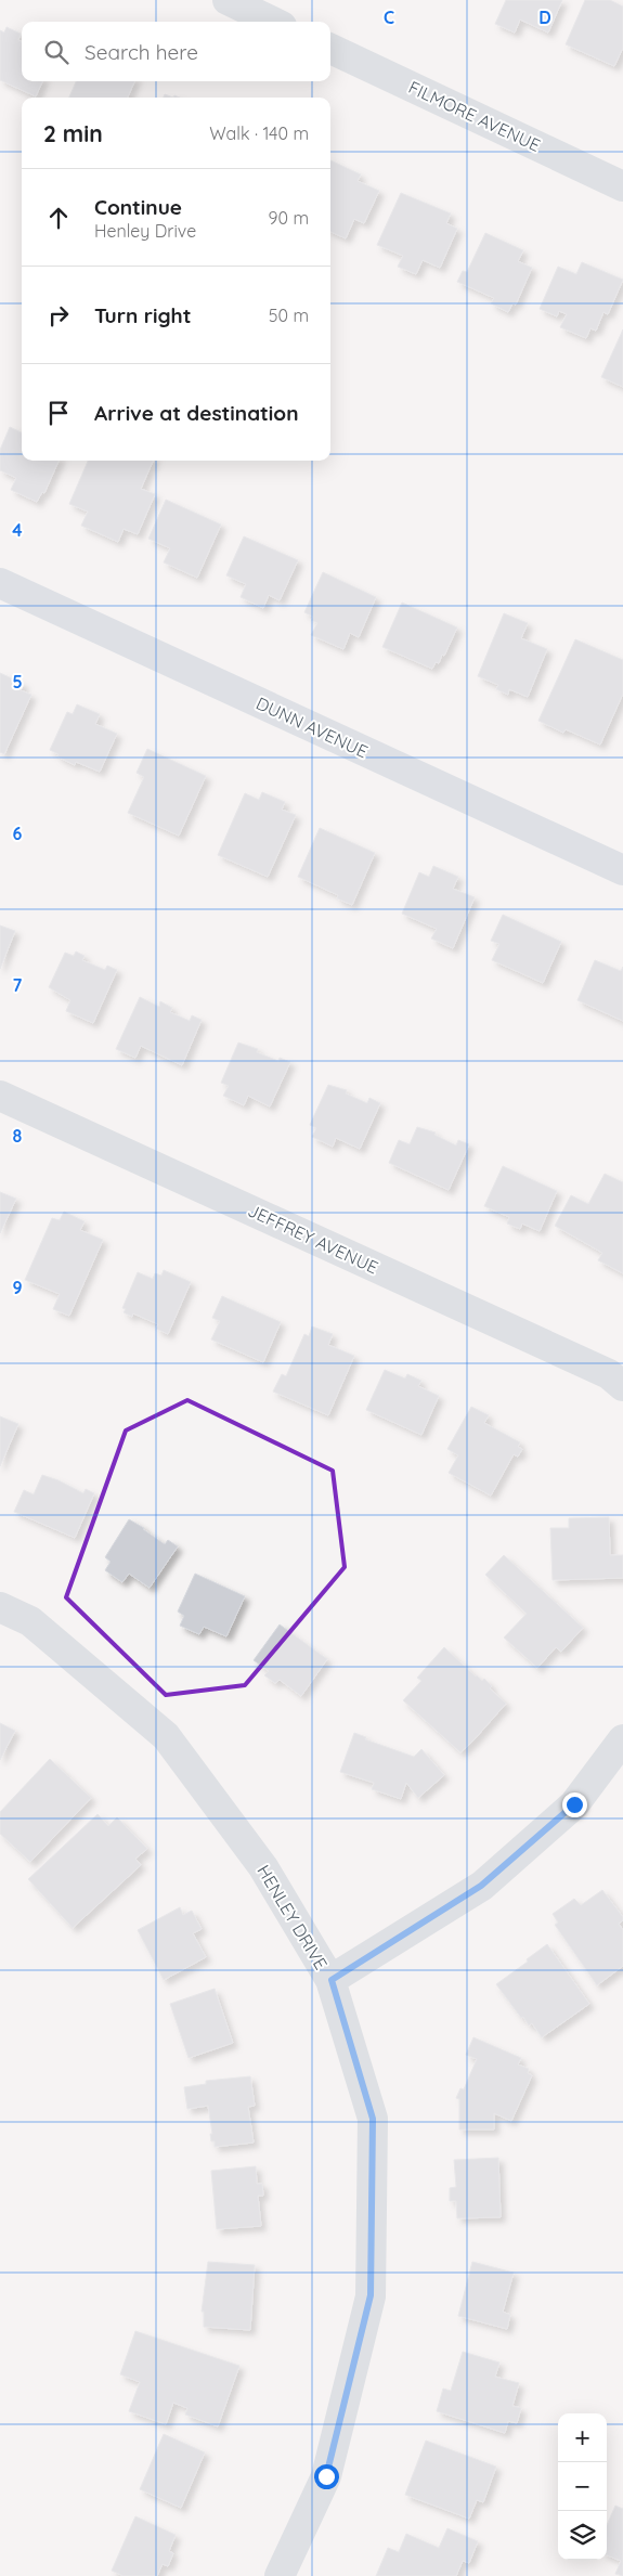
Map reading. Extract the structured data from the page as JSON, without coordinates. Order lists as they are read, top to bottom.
{
  "streets": {
    "street": [
      "FILMORE AVENUE",
      "DUNN AVENUE",
      "JEFFREY AVENUE",
      "HENLEY DRIVE"
    ]
  },
  "page": {
    "search": "Search here",
    "heading": ["2 min", "Walk · 140 m"],
    "list": [
      ["Continue", "Henley Drive", "90 m"],
      ["Turn right", "50 m"],
      "Arrive at destination"
    ],
    "map_buttons": ["+", "−"]
  },
  "grid": {
    "columns": ["C", "D"],
    "rows": [
      "4",
      "5",
      "6",
      "7",
      "8",
      "9"
    ]
  }
}
